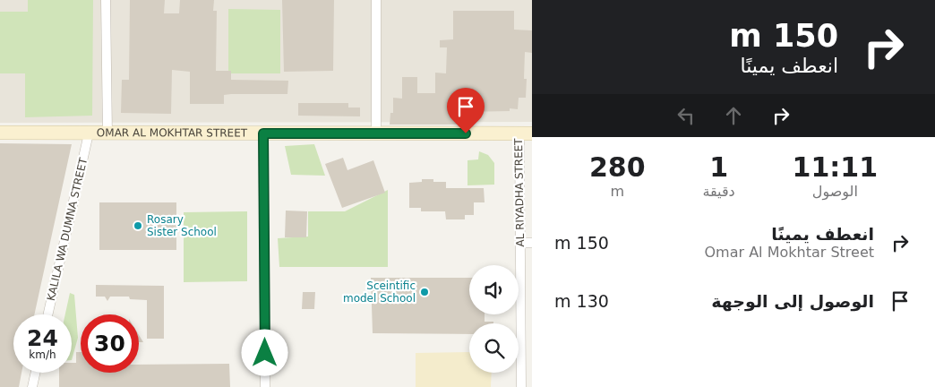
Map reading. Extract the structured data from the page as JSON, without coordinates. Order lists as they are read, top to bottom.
{
  "streets": {
    "street": ["OMAR AL MOKHTAR STREET", "AL RIYADHA STREET", "KALILA WA DUMNA STREET"]
  },
  "crossings": [
    ["OMAR AL MOKHTAR STREET", "AL RIYADHA STREET"],
    ["OMAR AL MOKHTAR STREET", "KALILA WA DUMNA STREET"]
  ],
  "places": ["Rosary Sister School", "Sceintific model School"],
  "page": {
    "turn": ["150 m", "انعطف يمينًا"],
    "eta": [
      "11:11",
      "الوصول",
      "1",
      "دقيقة",
      "280",
      "m"
    ],
    "list": [
      {
        "name": "انعطف يمينًا",
        "note": "Omar Al Mokhtar Street",
        "value": "150 m"
      },
      {
        "name": "الوصول إلى الوجهة",
        "value": "130 m"
      }
    ],
    "speed": "24 km/h",
    "limit": "30"
  }
}
